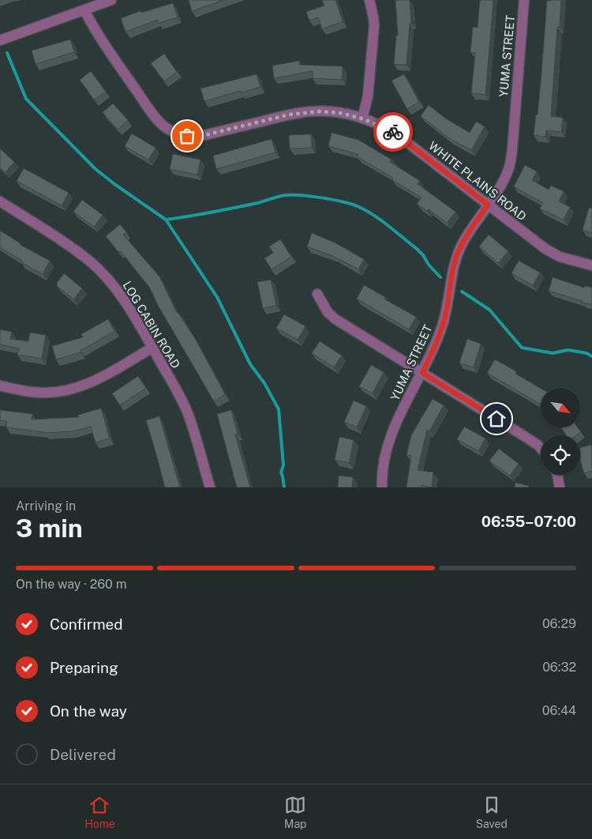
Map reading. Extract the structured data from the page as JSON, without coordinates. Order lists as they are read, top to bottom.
{
  "streets": {
    "street": ["YUMA STREET", "WHITE PLAINS ROAD", "LOG CABIN ROAD"]
  },
  "crossings": [
    ["YUMA STREET", "WHITE PLAINS ROAD"]
  ],
  "north": "bottom right",
  "page": {
    "heading": ["3 min", "Arriving in", "06:55–07:00"],
    "bar": "On the way · 260 m",
    "list": [
      ["Confirmed", "06:29"],
      ["Preparing", "06:32"],
      ["On the way", "06:44"],
      "Delivered"
    ],
    "tabs": ["Home", "Map", "Saved"]
  }
}
